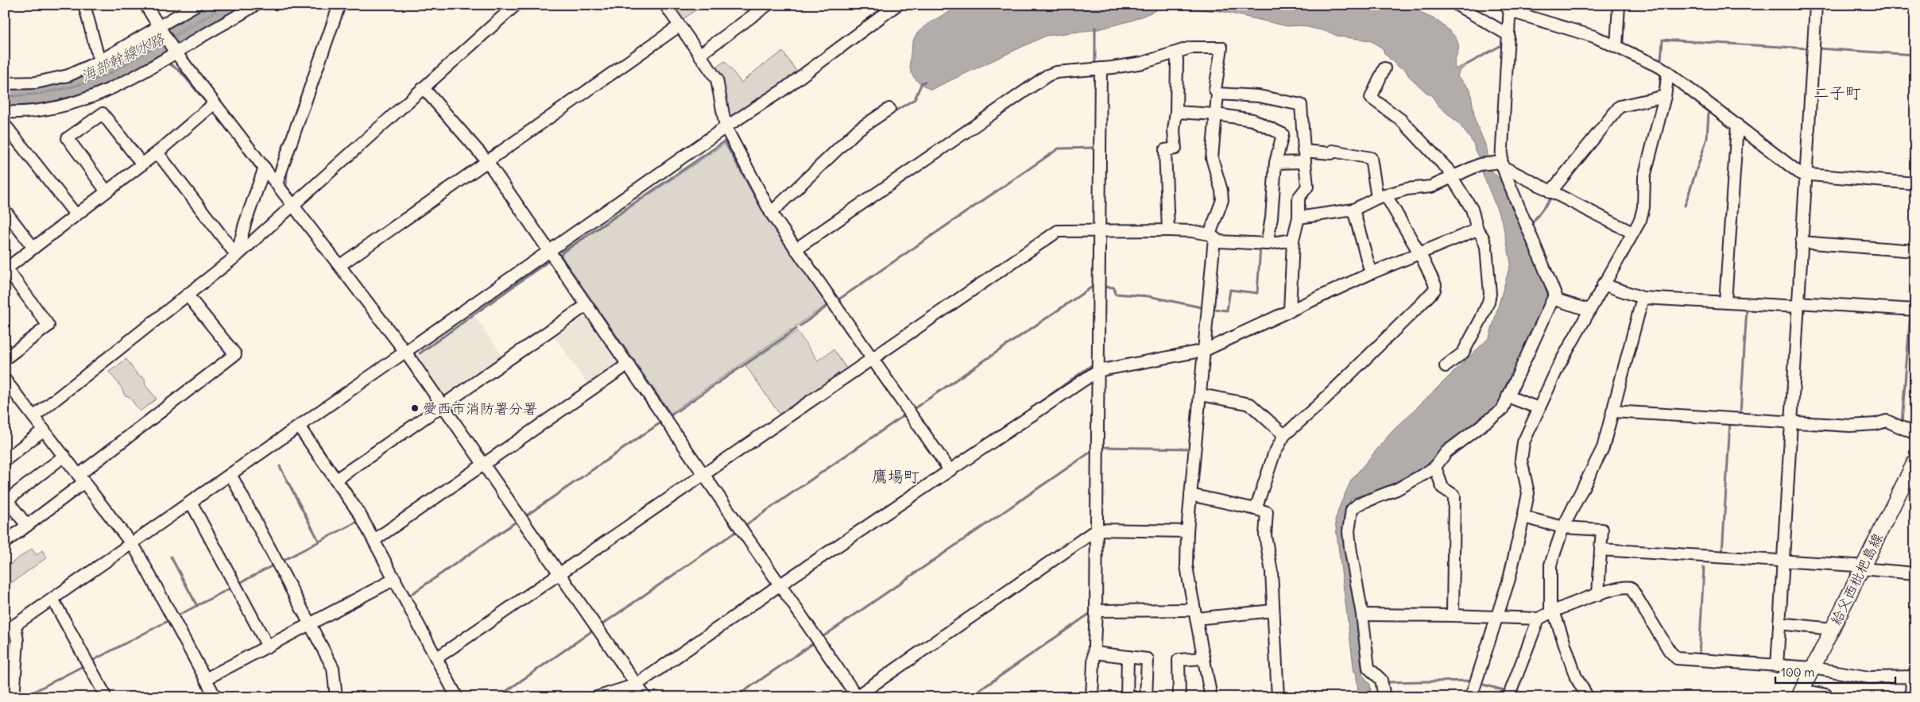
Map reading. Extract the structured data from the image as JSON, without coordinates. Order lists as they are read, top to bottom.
{
  "streets": {
    "main road": ["給父西枇杷島線"]
  },
  "districts": ["二子町", "鷹場町"],
  "water": ["海部幹線水路"],
  "places": ["愛西市消防署分署"],
  "scale_bar": "100 m"
}
